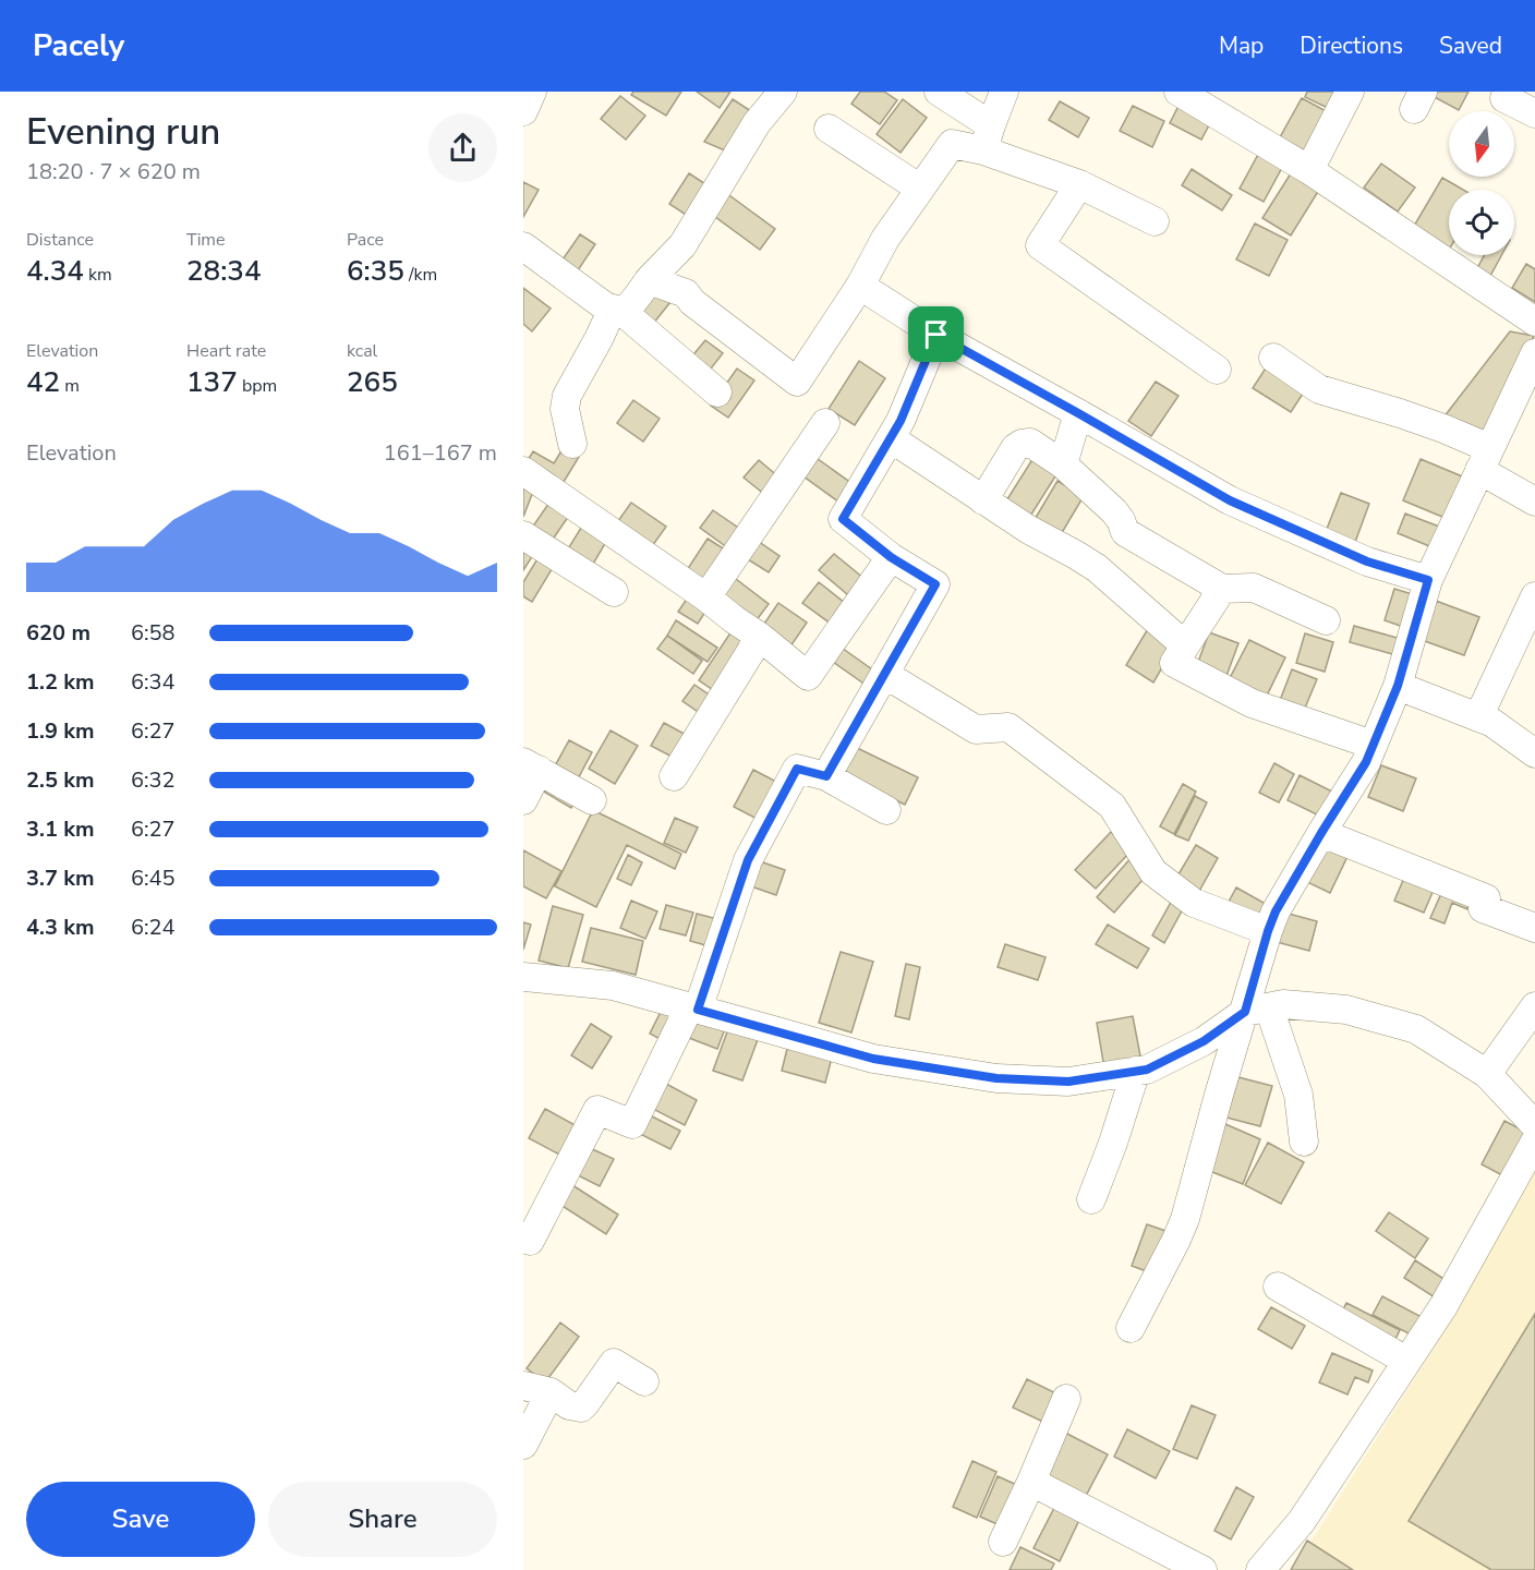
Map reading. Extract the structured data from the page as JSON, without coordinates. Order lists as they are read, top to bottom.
{
  "north": "bottom",
  "page": {
    "header": "Pacely",
    "nav": ["Map", "Directions", "Saved"],
    "heading": ["Evening run", "18:20 · 7 × 620 m"],
    "stats": [
      ["Distance", "4.34 km"],
      ["Time", "28:34"],
      ["Pace", "6:35 /km"],
      ["Elevation", "42 m"],
      ["Heart rate", "137 bpm"],
      ["kcal", "265"]
    ],
    "chart": ["Elevation", "161–167 m"],
    "list": [
      {
        "name": "620 m",
        "note": "6:58"
      },
      {
        "name": "1.2 km",
        "note": "6:34"
      },
      {
        "name": "1.9 km",
        "note": "6:27"
      },
      {
        "name": "2.5 km",
        "note": "6:32"
      },
      {
        "name": "3.1 km",
        "note": "6:27"
      },
      {
        "name": "3.7 km",
        "note": "6:45"
      },
      {
        "name": "4.3 km",
        "note": "6:24"
      }
    ],
    "buttons": ["Save", "Share"]
  }
}
